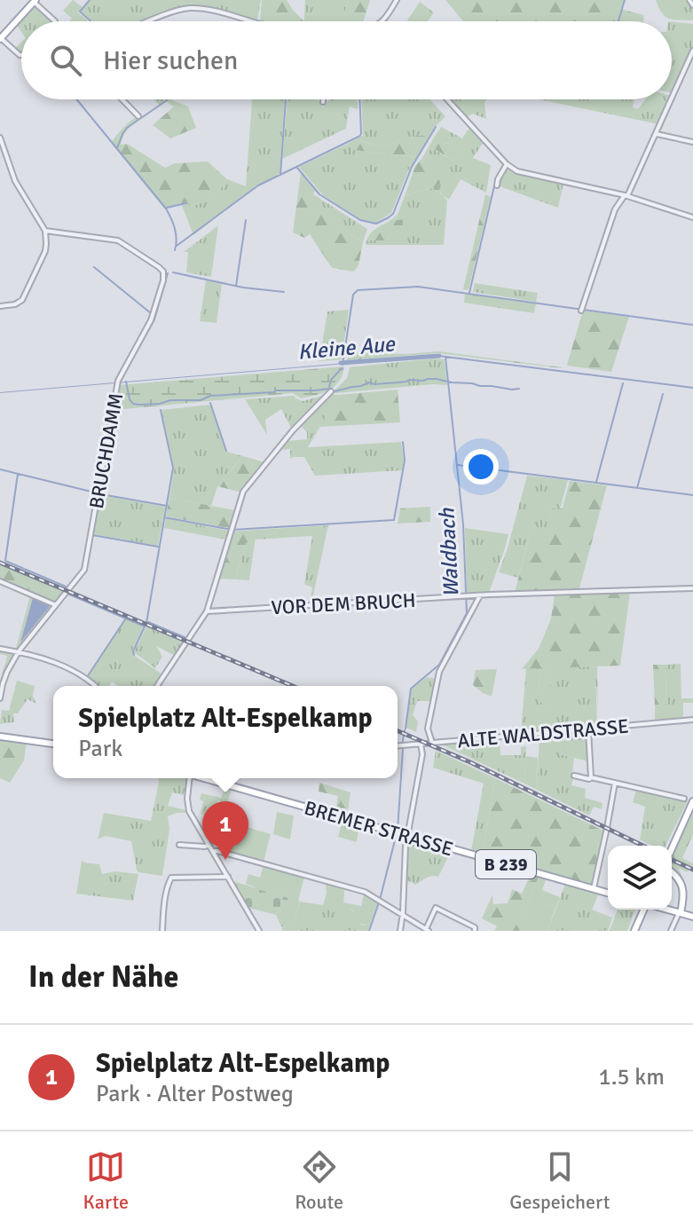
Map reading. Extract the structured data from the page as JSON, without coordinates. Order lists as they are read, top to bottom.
{
  "streets": {
    "main road": ["BREMER STRASSE", "B 239"],
    "street": ["BRUCHDAMM", "VOR DEM BRUCH", "ALTE WALDSTRASSE"]
  },
  "water": ["Kleine Aue", "Waldbach"],
  "page": {
    "search": "Hier suchen",
    "popup": ["Spielplatz Alt-Espelkamp", "Park"],
    "pins": "1",
    "heading": "In der Nähe",
    "list": [
      {
        "mark": "1",
        "name": "Spielplatz Alt-Espelkamp",
        "note": "Park · Alter Postweg",
        "value": "1.5 km"
      }
    ],
    "nav": ["Karte", "Route", "Gespeichert"]
  }
}
